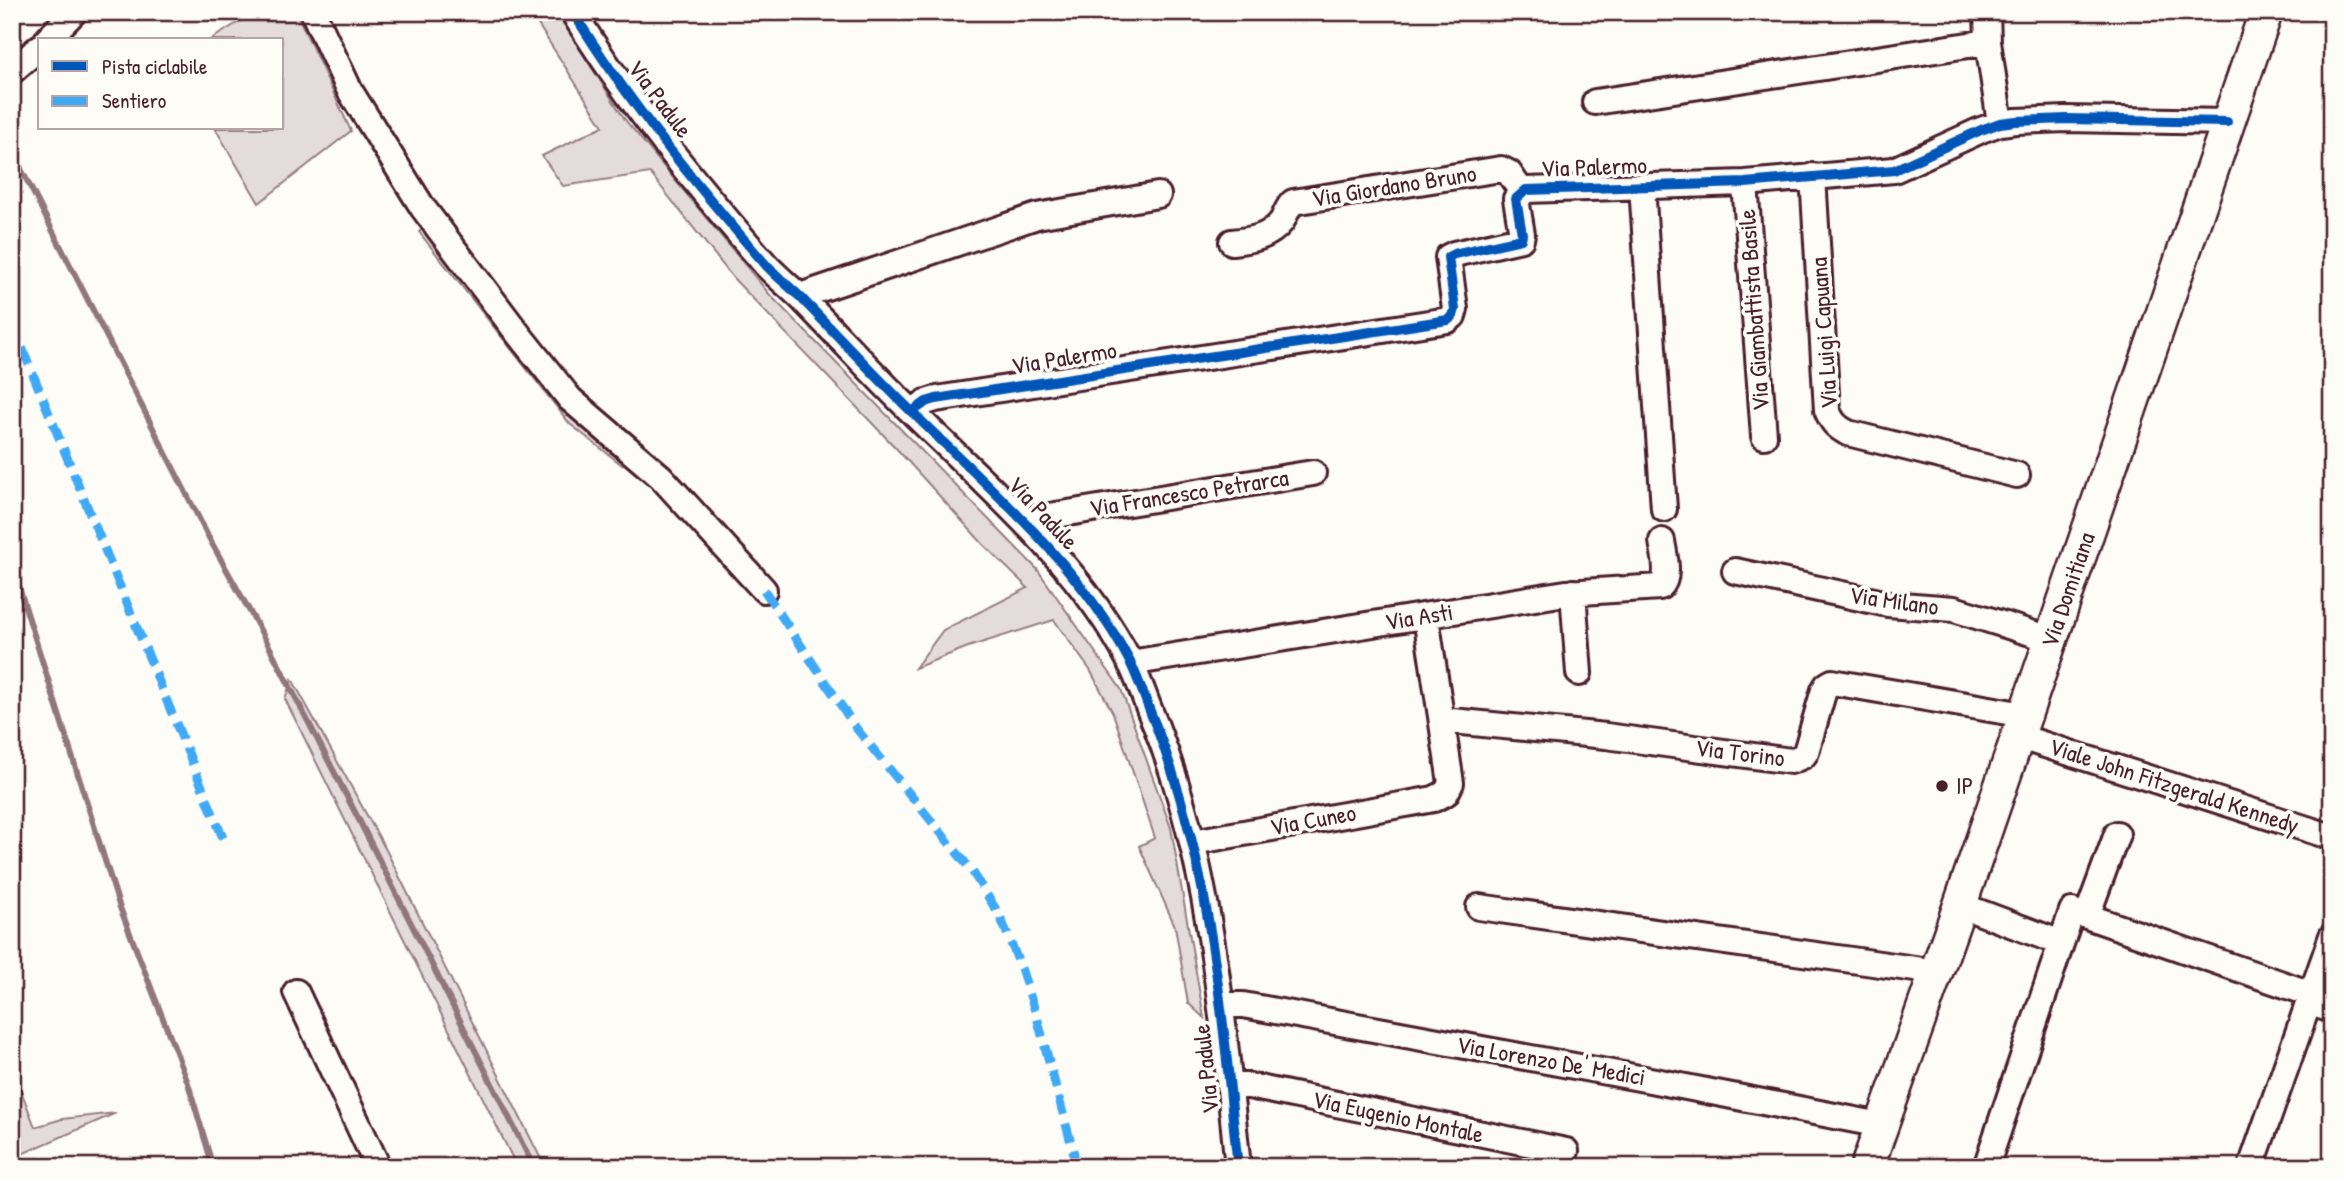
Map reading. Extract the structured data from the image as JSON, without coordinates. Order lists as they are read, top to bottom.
{
  "streets": {
    "main road": ["Via Domitiana"],
    "street": [
      "Via Padule",
      "Via Palermo",
      "Via Giordano Bruno",
      "Via Giambattista Basile",
      "Via Luigi Capuana",
      "Via Francesco Petrarca",
      "Via Milano",
      "Via Asti",
      "Via Torino",
      "Viale John Fitzgerald Kennedy",
      "Via Cuneo",
      "Via Lorenzo De' Medici",
      "Via Eugenio Montale"
    ]
  },
  "crossings": [
    ["Via Padule", "Via Palermo"],
    ["Via Padule", "Via Francesco Petrarca"],
    ["Via Padule", "Via Asti"],
    ["Via Padule", "Via Cuneo"],
    ["Via Padule", "Via Lorenzo De' Medici"],
    ["Via Padule", "Via Eugenio Montale"],
    ["Via Palermo", "Via Giordano Bruno"],
    ["Via Palermo", "Via Giambattista Basile"],
    ["Via Palermo", "Via Luigi Capuana"],
    ["Via Palermo", "Via Domitiana"],
    ["Via Domitiana", "Via Milano"],
    ["Via Domitiana", "Via Torino"],
    ["Via Domitiana", "Viale John Fitzgerald Kennedy"],
    ["Via Domitiana", "Via Lorenzo De' Medici"],
    ["Via Torino", "Viale John Fitzgerald Kennedy"],
    ["Via Torino", "Via Cuneo"]
  ],
  "places": ["IP"],
  "legend": ["Pista ciclabile", "Sentiero"]
}
